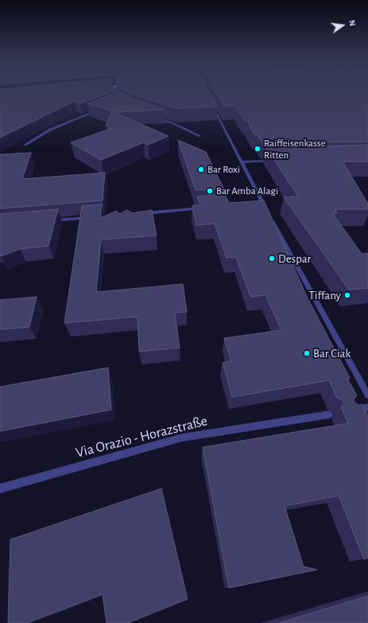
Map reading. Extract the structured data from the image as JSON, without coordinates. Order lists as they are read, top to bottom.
{
  "streets": {
    "street": ["Via Orazio - Horazstraße"]
  },
  "places": [
    "Raiffeisenkasse Ritten",
    "Bar Roxi",
    "Bar Amba Alagi",
    "Despar",
    "Tiffany",
    "Bar Ciak"
  ],
  "north": "right"
}
